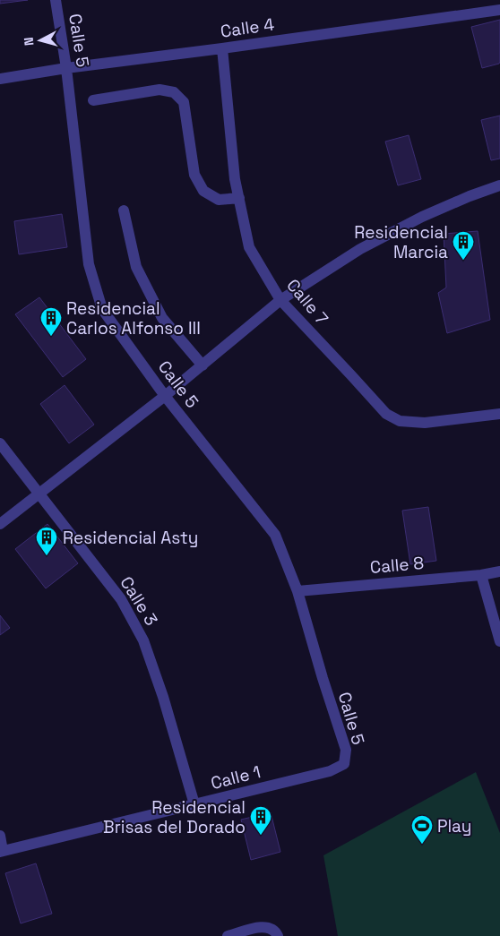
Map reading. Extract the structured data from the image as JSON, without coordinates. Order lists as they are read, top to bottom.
{
  "streets": {
    "street": [
      "Calle 4",
      "Calle 5",
      "Calle 7",
      "Calle 8",
      "Calle 3",
      "Calle 1"
    ]
  },
  "crossings": [
    ["Calle 4", "Calle 5"],
    ["Calle 4", "Calle 7"],
    ["Calle 5", "Calle 8"],
    ["Calle 5", "Calle 1"],
    ["Calle 3", "Calle 1"]
  ],
  "places": {
    "building": [
      "Residencial Marcia",
      "Residencial Carlos Alfonso III",
      "Residencial Asty",
      "Residencial Brisas del Dorado"
    ],
    "sports": ["Play"]
  },
  "north": "left"
}
